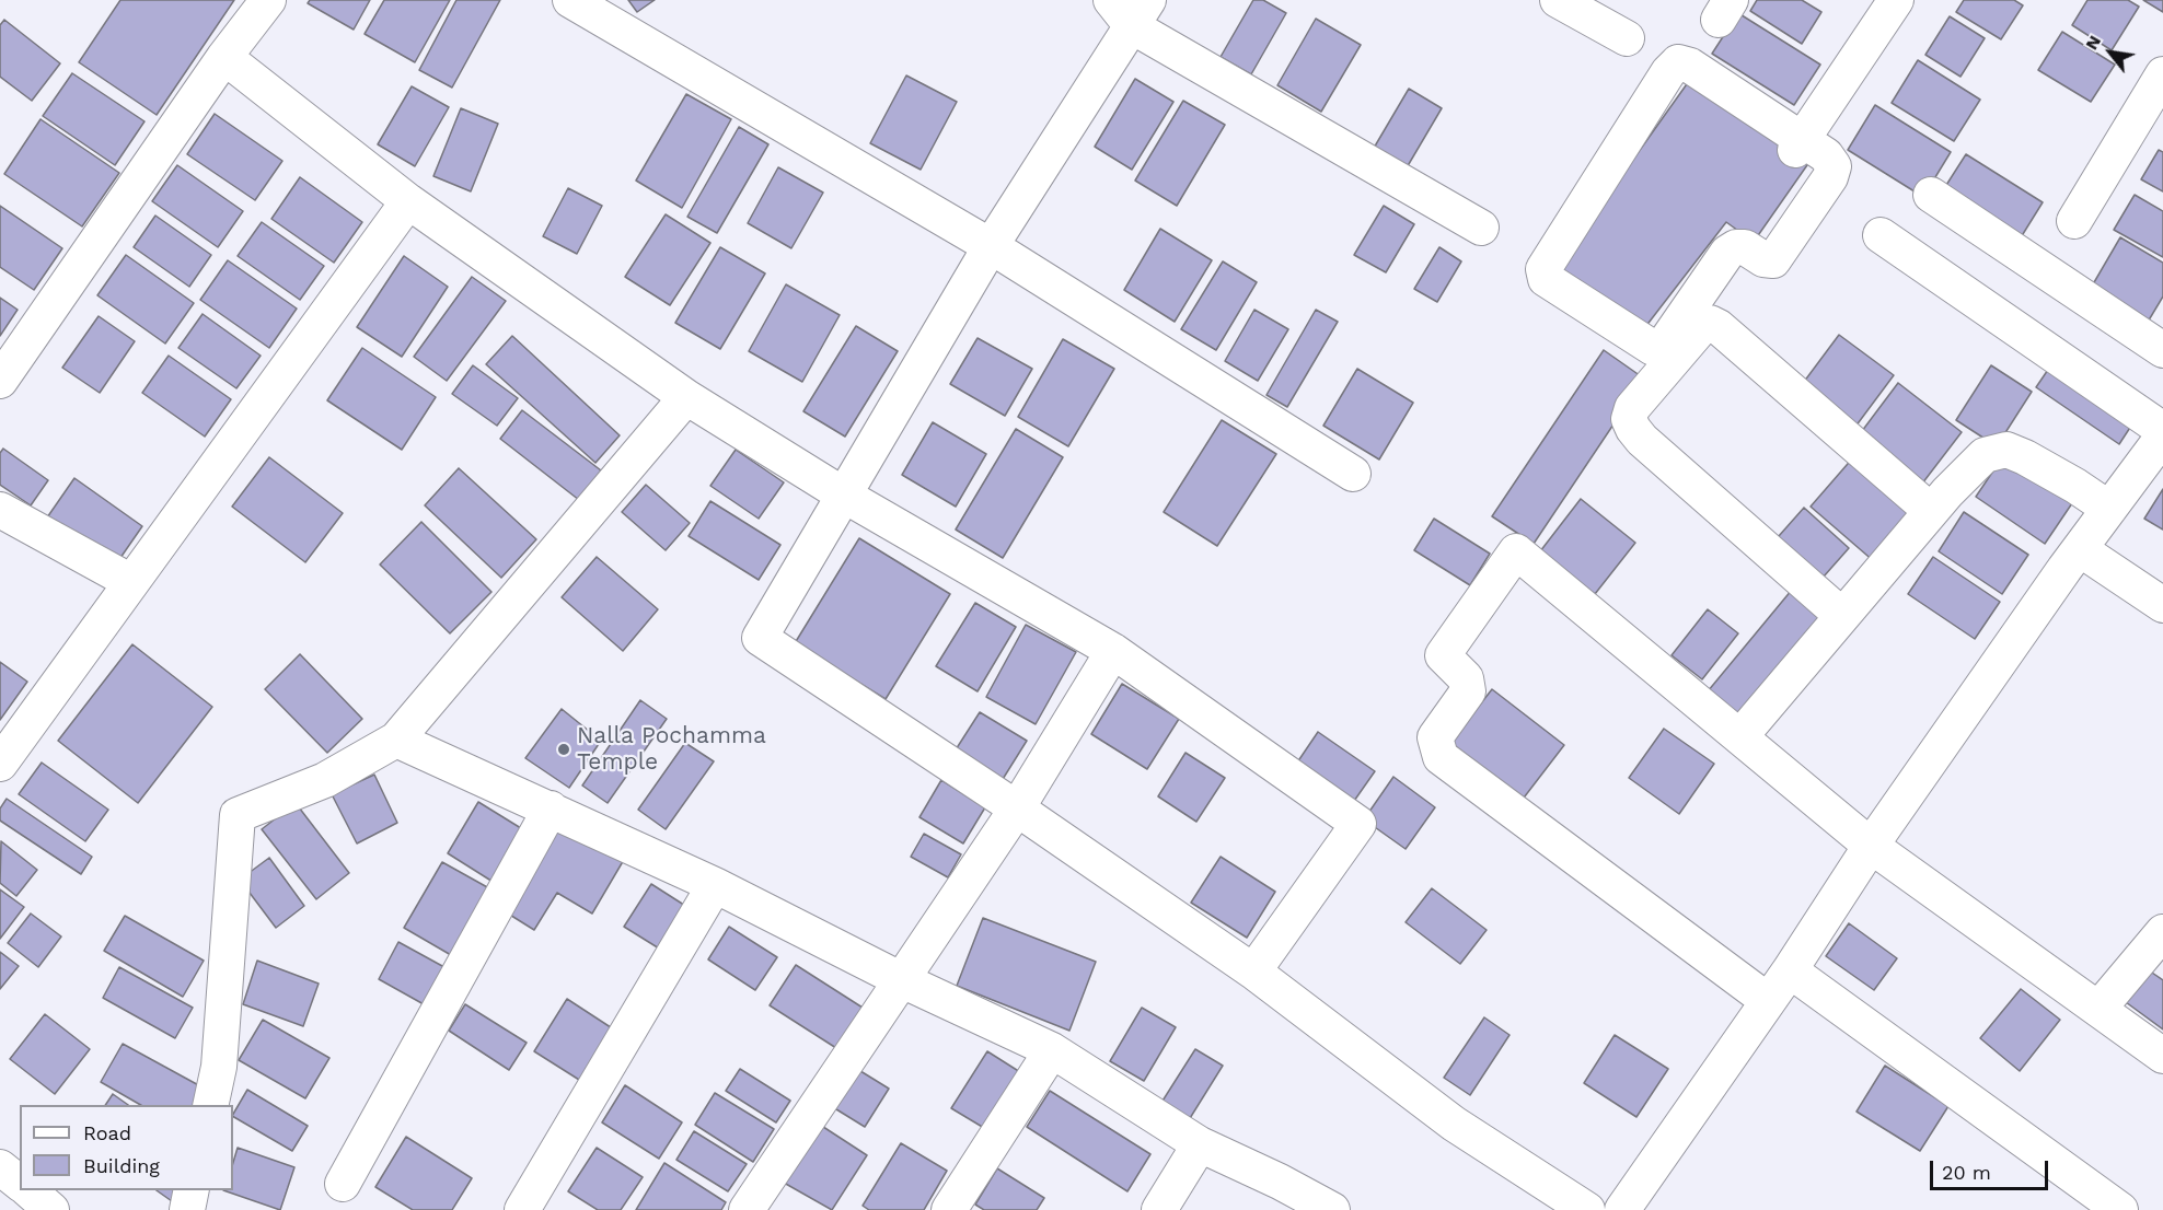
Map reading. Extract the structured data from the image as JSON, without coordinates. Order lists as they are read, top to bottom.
{
  "places": ["Nalla Pochamma Temple"],
  "legend": ["Road", "Building"],
  "scale_bar": "20 m",
  "north": "top left"
}
